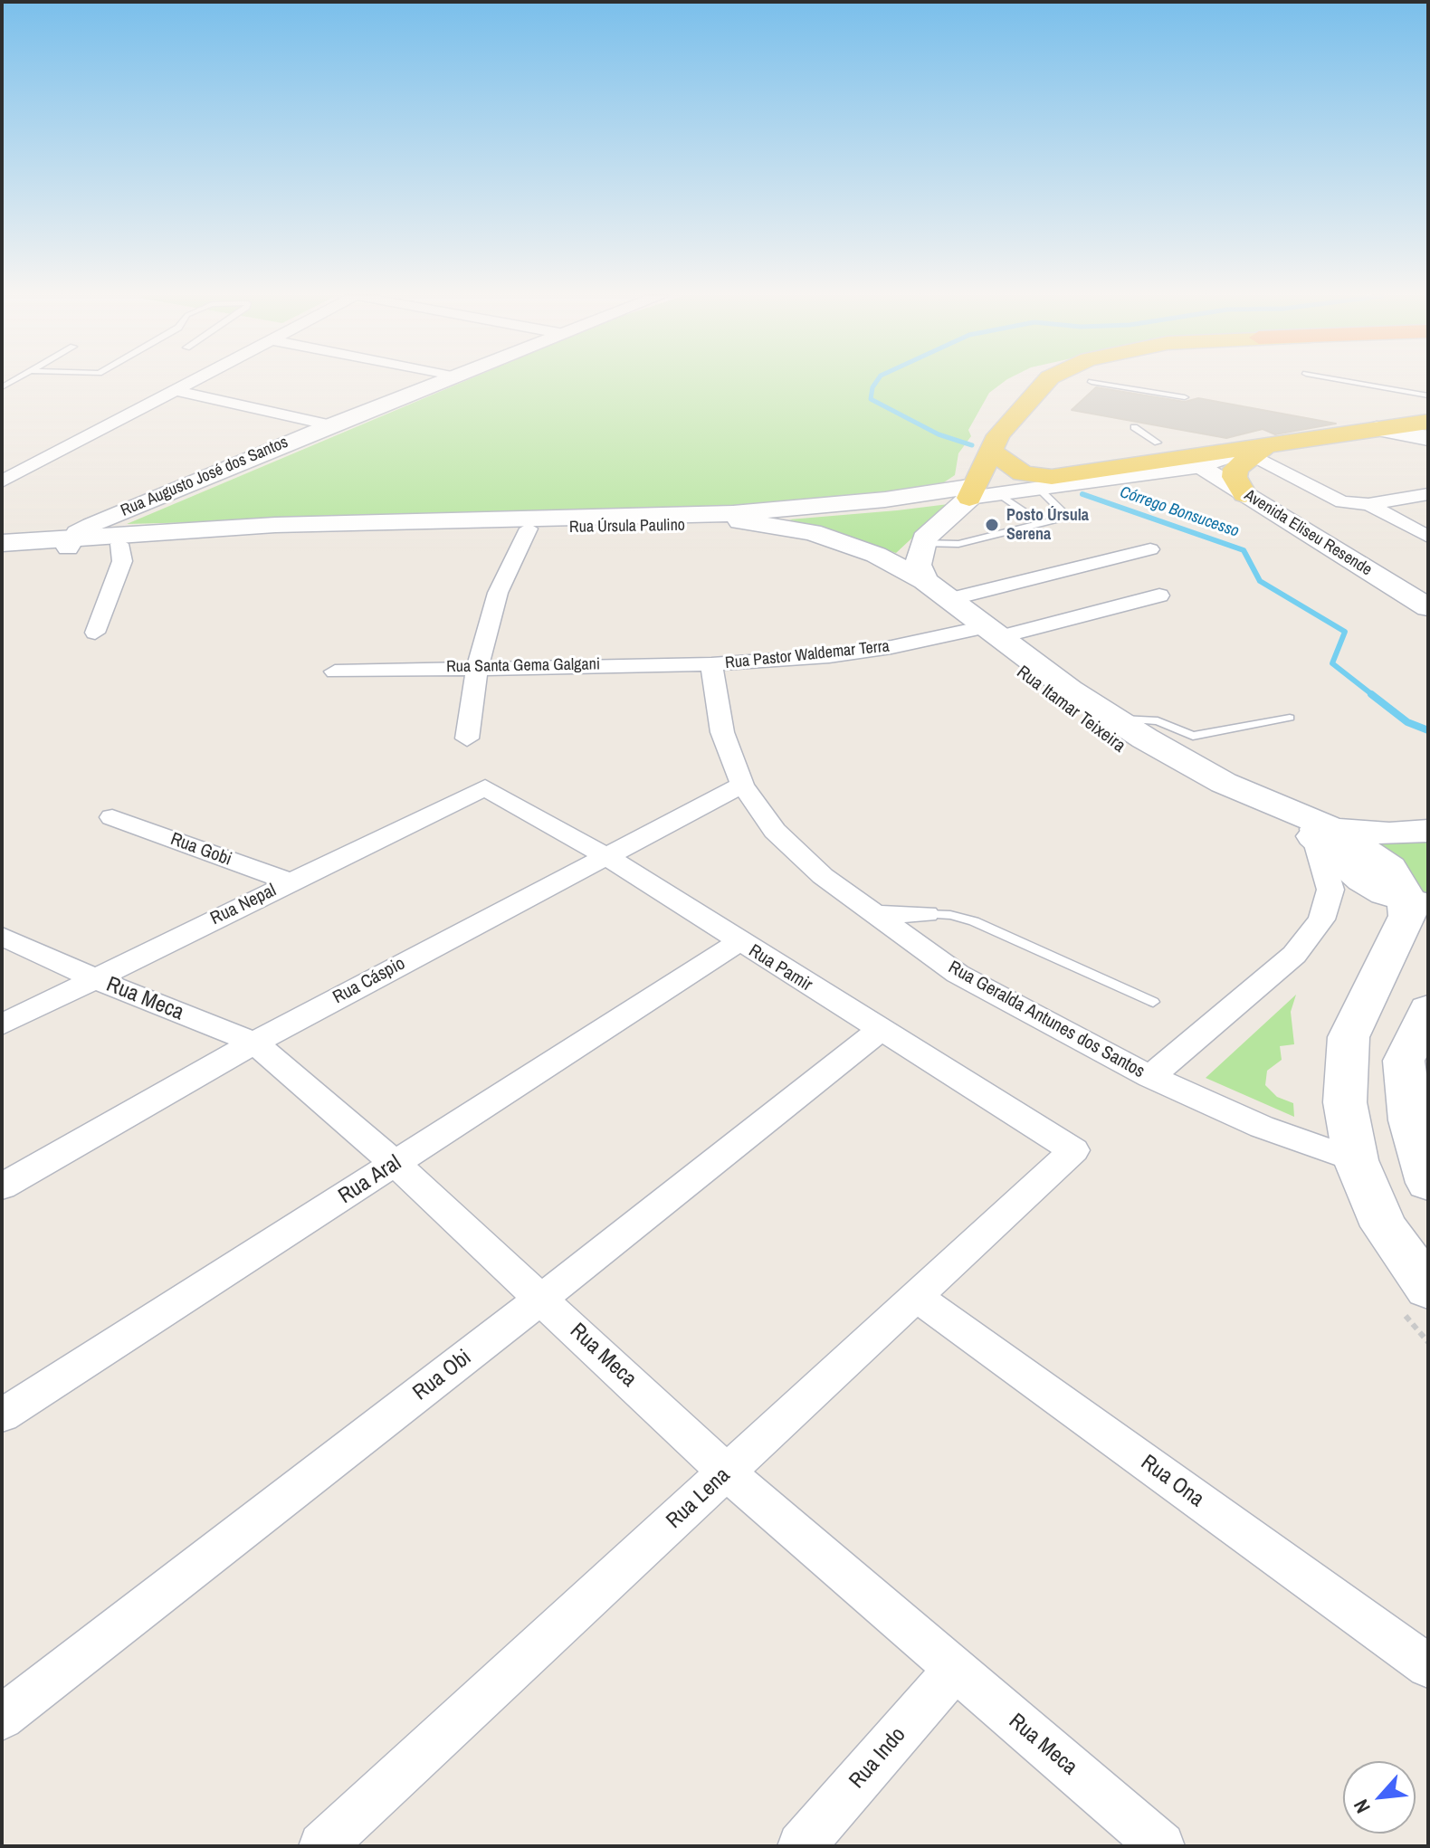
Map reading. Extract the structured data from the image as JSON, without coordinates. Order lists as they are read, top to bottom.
{
  "streets": {
    "main road": ["Rua Úrsula Paulino", "Avenida Eliseu Resende", "Rua Itamar Teixeira"],
    "street": [
      "Rua Augusto José dos Santos",
      "Rua Pastor Waldemar Terra",
      "Rua Santa Gema Galgani",
      "Rua Gobi",
      "Rua Nepal",
      "Rua Pamir",
      "Rua Cáspio",
      "Rua Meca",
      "Rua Geralda Antunes dos Santos",
      "Rua Aral",
      "Rua Obi",
      "Rua Ona",
      "Rua Lena",
      "Rua Indo"
    ]
  },
  "crossings": [
    ["Rua Augusto José dos Santos", "Rua Úrsula Paulino"],
    ["Rua Úrsula Paulino", "Avenida Eliseu Resende"],
    ["Rua Úrsula Paulino", "Rua Itamar Teixeira"],
    ["Rua Pastor Waldemar Terra", "Rua Santa Gema Galgani"],
    ["Rua Pastor Waldemar Terra", "Rua Itamar Teixeira"],
    ["Rua Pastor Waldemar Terra", "Rua Geralda Antunes dos Santos"],
    ["Rua Santa Gema Galgani", "Rua Geralda Antunes dos Santos"],
    ["Rua Gobi", "Rua Nepal"],
    ["Rua Nepal", "Rua Pamir"],
    ["Rua Nepal", "Rua Meca"],
    ["Rua Pamir", "Rua Cáspio"],
    ["Rua Pamir", "Rua Aral"],
    ["Rua Pamir", "Rua Obi"],
    ["Rua Pamir", "Rua Lena"],
    ["Rua Cáspio", "Rua Meca"],
    ["Rua Cáspio", "Rua Geralda Antunes dos Santos"],
    ["Rua Meca", "Rua Aral"],
    ["Rua Meca", "Rua Obi"],
    ["Rua Meca", "Rua Lena"],
    ["Rua Meca", "Rua Indo"],
    ["Rua Ona", "Rua Lena"]
  ],
  "water": ["Córrego Bonsucesso"],
  "places": ["Posto Úrsula Serena"],
  "north": "bottom left"
}
